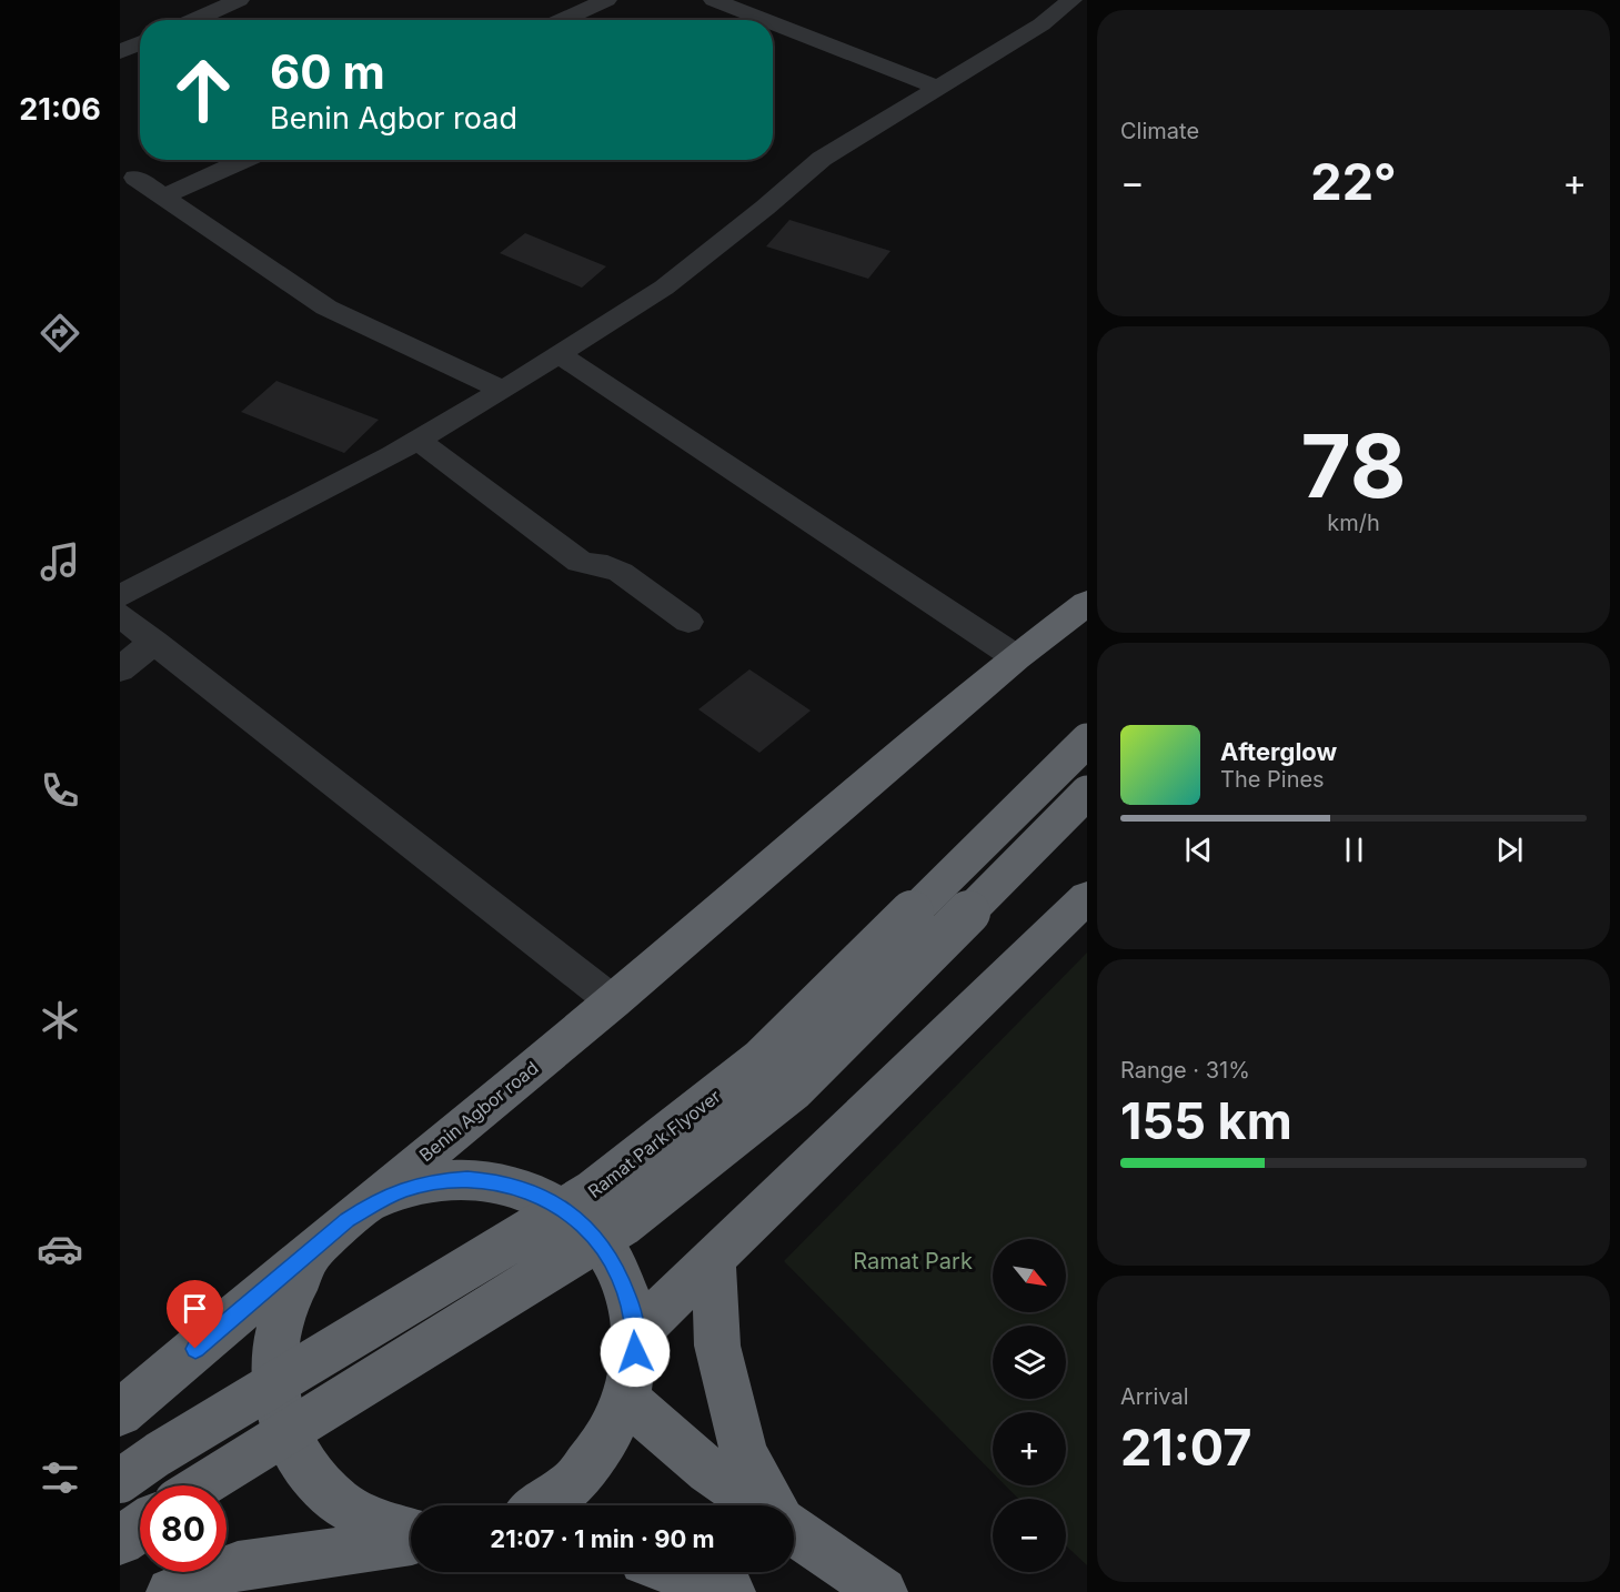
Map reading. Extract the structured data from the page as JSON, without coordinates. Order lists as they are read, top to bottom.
{
  "streets": {
    "highway": ["Benin Agbor road", "Ramat Park Flyover"]
  },
  "parks": ["Ramat Park"],
  "north": "bottom right",
  "page": {
    "tabs": "21:06",
    "tile": [
      "Climate",
      ["78", "km/h"],
      ["Range · 31%", "155 km"],
      ["Arrival", "21:07"]
    ],
    "turn": ["60 m", "Benin Agbor road"],
    "heat": ["−", "22°", "+"],
    "song": ["Afterglow", "The Pines"],
    "map_buttons": ["+", "−"],
    "limit": "80",
    "trip": "21:07 · 1 min · 90 m"
  }
}
